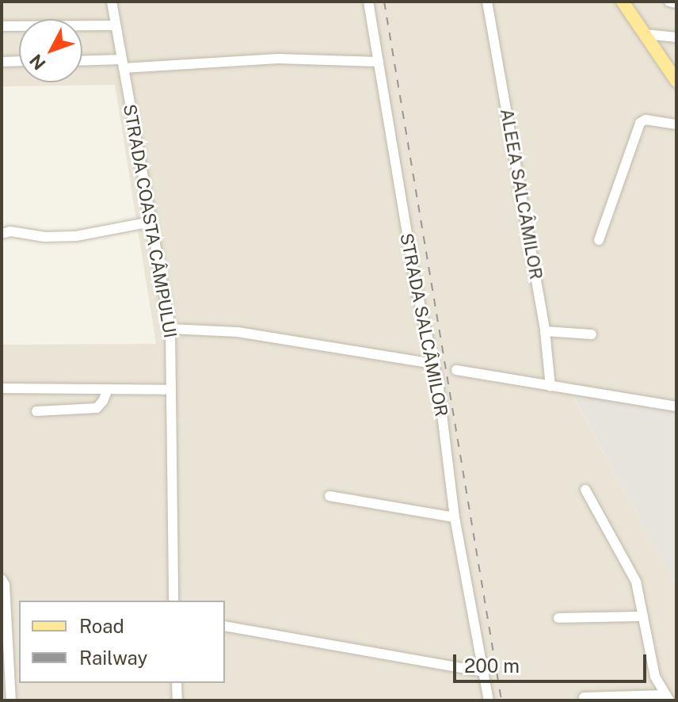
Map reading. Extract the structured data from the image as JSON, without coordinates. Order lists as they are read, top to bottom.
{
  "streets": {
    "street": ["ALEEA SALCÂMILOR", "STRADA COASTA CÂMPULUI", "STRADA SALCÂMILOR"]
  },
  "legend": ["Road", "Railway"],
  "scale_bar": "200 m",
  "north": "bottom left"
}
